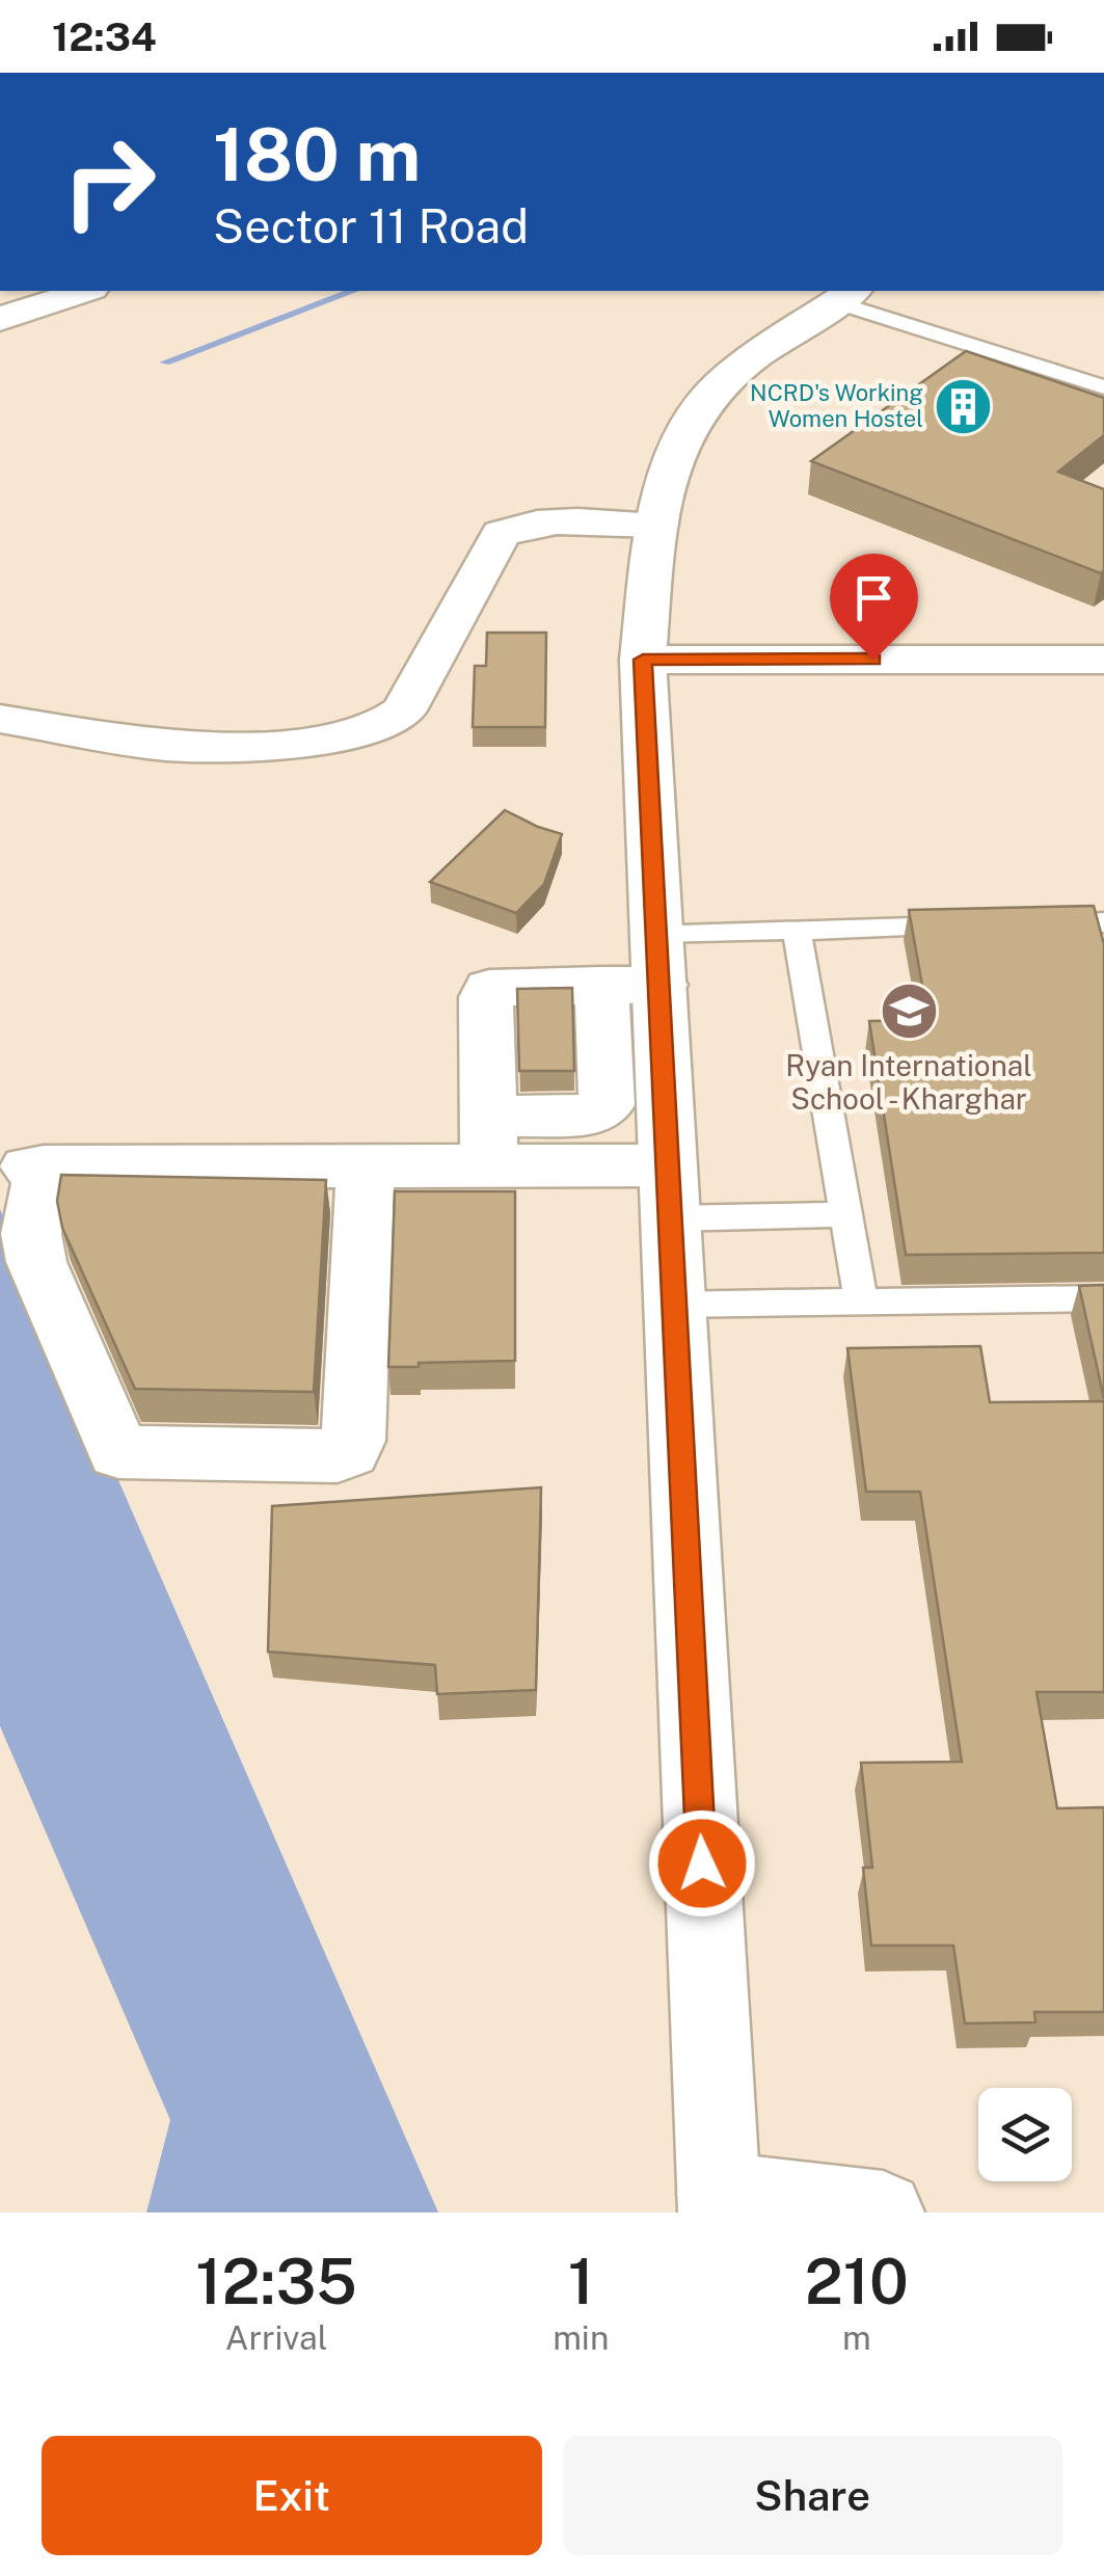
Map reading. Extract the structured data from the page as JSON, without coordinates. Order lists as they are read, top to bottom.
{
  "places": {
    "building": ["NCRD's Working Women Hostel"],
    "school or university": ["Ryan International School - Kharghar"]
  },
  "page": {
    "status": "12:34",
    "turn": ["180 m", "Sector 11 Road"],
    "eta": [
      "12:35",
      "Arrival",
      "1",
      "min",
      "210",
      "m"
    ],
    "buttons": ["Exit", "Share"]
  }
}
